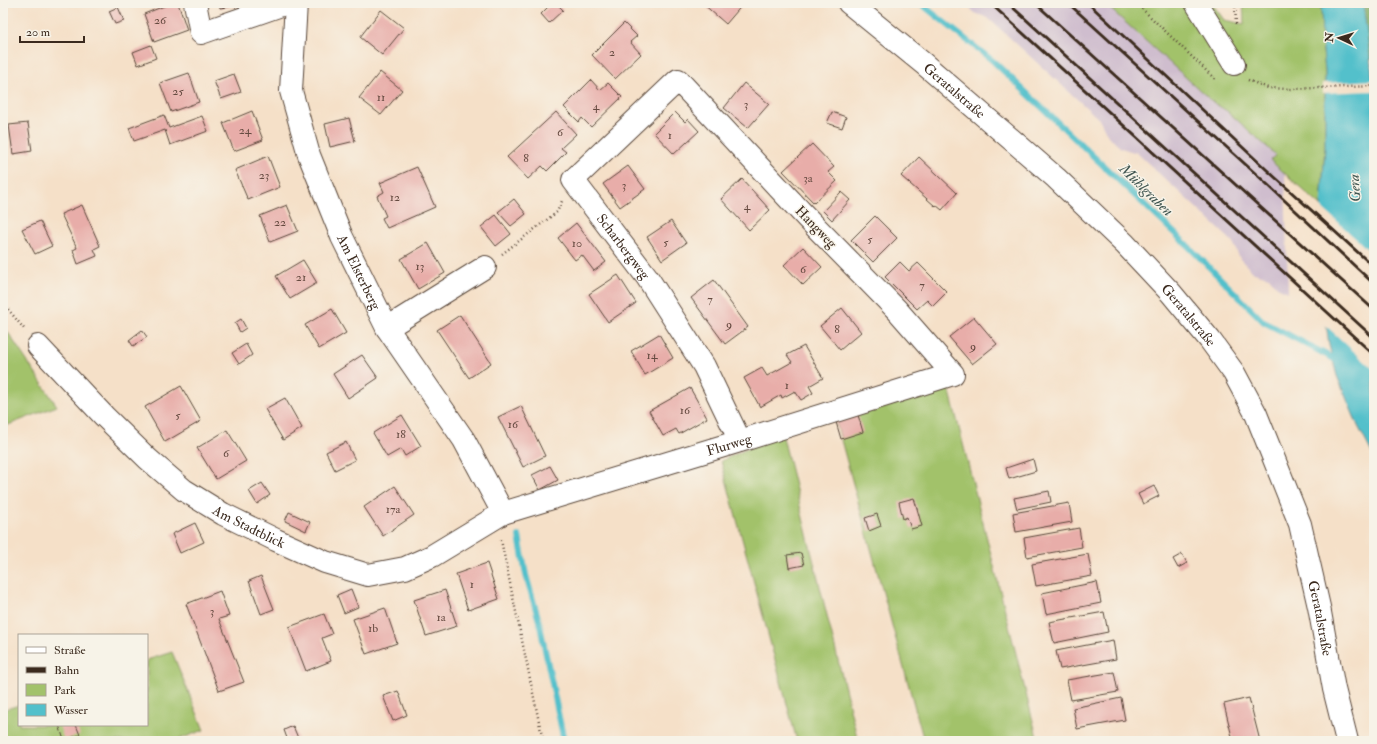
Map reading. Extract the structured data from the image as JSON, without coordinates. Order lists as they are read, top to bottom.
{
  "streets": {
    "street": [
      "Geratalstraße",
      "Hangweg",
      "Scharbergweg",
      "Am Elsterberg",
      "Flurweg",
      "Am Stadtblick"
    ]
  },
  "crossings": [
    ["Hangweg", "Scharbergweg"],
    ["Hangweg", "Flurweg"],
    ["Scharbergweg", "Flurweg"],
    ["Am Elsterberg", "Flurweg"],
    ["Am Elsterberg", "Am Stadtblick"],
    ["Flurweg", "Am Stadtblick"]
  ],
  "water": ["Gera", "Mühlgraben"],
  "house_numbers": [
    "26",
    "2",
    "25",
    "11",
    "3",
    "4",
    "24",
    "6",
    "1",
    "8",
    "23",
    "3a",
    "3",
    "12",
    "4",
    "22",
    "5",
    "5",
    "10",
    "13",
    "6",
    "21",
    "7",
    "7",
    "9",
    "8",
    "9",
    "14",
    "1",
    "16",
    "5",
    "16",
    "18",
    "6",
    "17a",
    "1",
    "3",
    "1a",
    "1b"
  ],
  "legend": [
    "Straße",
    "Bahn",
    "Park",
    "Wasser"
  ],
  "scale_bar": "20 m",
  "north": "left"
}
